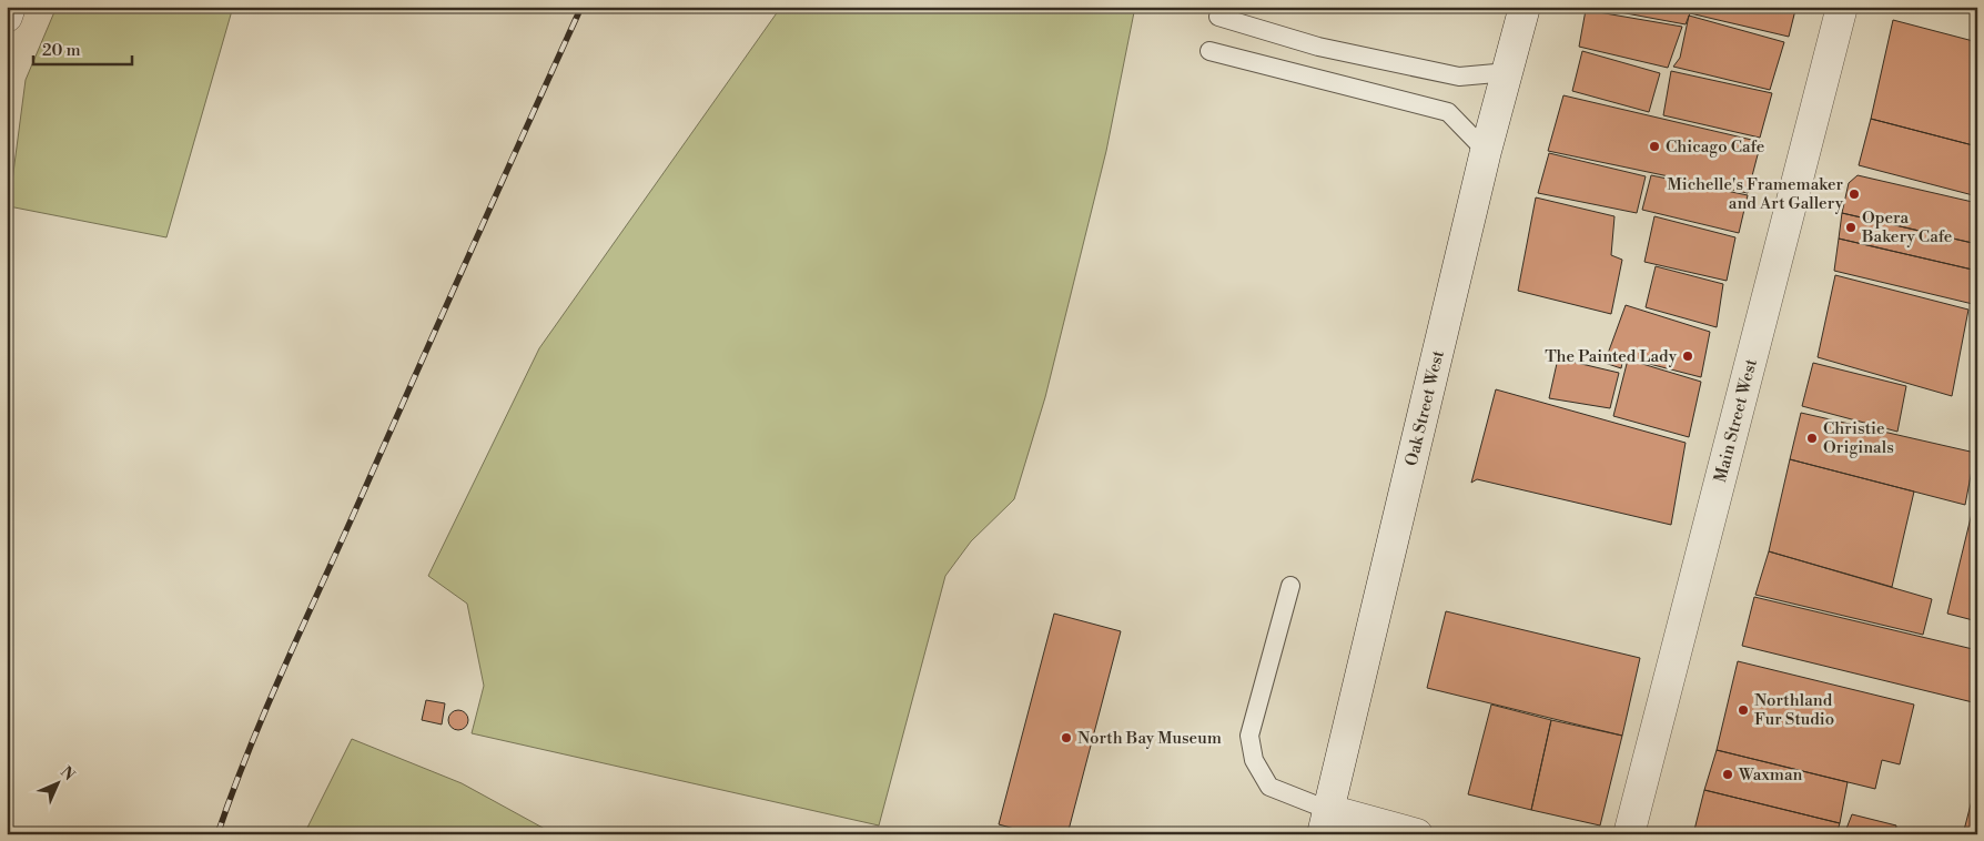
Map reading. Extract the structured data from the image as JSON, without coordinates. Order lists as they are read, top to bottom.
{
  "streets": {
    "street": ["Oak Street West", "Main Street West"]
  },
  "places": [
    "Chicago Cafe",
    "Michelle's Framemaker and Art Gallery",
    "Opera Bakery Cafe",
    "The Painted Lady",
    "Christie Originals",
    "Northland Fur Studio",
    "North Bay Museum",
    "Waxman"
  ],
  "scale_bar": "20 m",
  "north": "top right"
}
